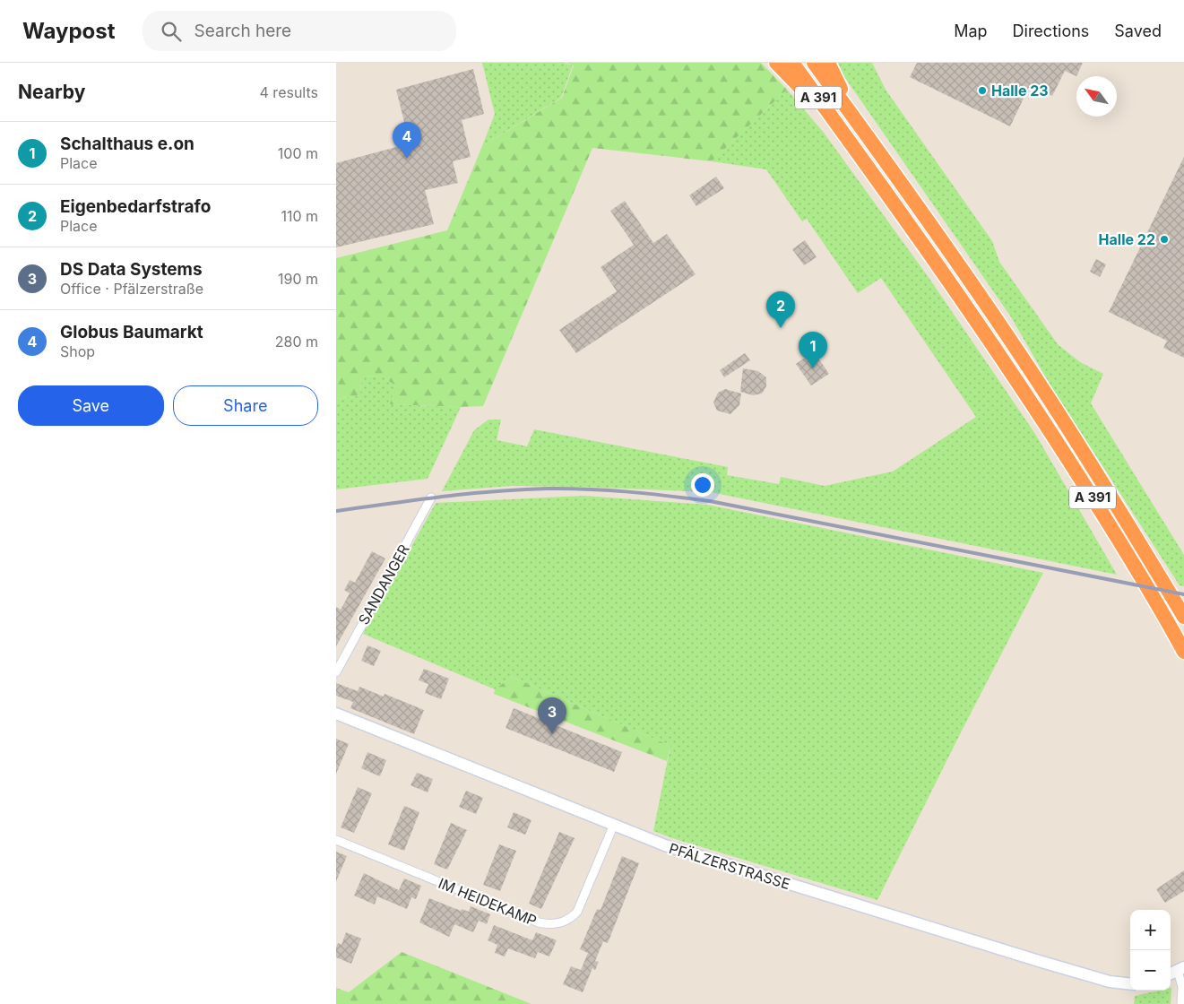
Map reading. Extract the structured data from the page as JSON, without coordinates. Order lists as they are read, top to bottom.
{
  "streets": {
    "highway": ["A 391"],
    "street": ["SANDANGER", "PFÄLZERSTRASSE", "IM HEIDEKAMP"]
  },
  "crossings": [
    ["PFÄLZERSTRASSE", "IM HEIDEKAMP"]
  ],
  "places": ["Halle 23", "Halle 22"],
  "north": "top left",
  "page": {
    "header": "Waypost",
    "search": "Search here",
    "nav": ["Map", "Directions", "Saved"],
    "heading": ["Nearby", "4 results"],
    "list": [
      {
        "mark": "1",
        "name": "Schalthaus e.on",
        "note": "Place",
        "value": "100 m"
      },
      {
        "mark": "2",
        "name": "Eigenbedarfstrafo",
        "note": "Place",
        "value": "110 m"
      },
      {
        "mark": "3",
        "name": "DS Data Systems",
        "note": "Office · Pfälzerstraße",
        "value": "190 m"
      },
      {
        "mark": "4",
        "name": "Globus Baumarkt",
        "note": "Shop",
        "value": "280 m"
      }
    ],
    "pins": [
      "4",
      "2",
      "1",
      "3"
    ],
    "buttons": ["Save", "Share"],
    "map_buttons": ["+", "−"]
  }
}
